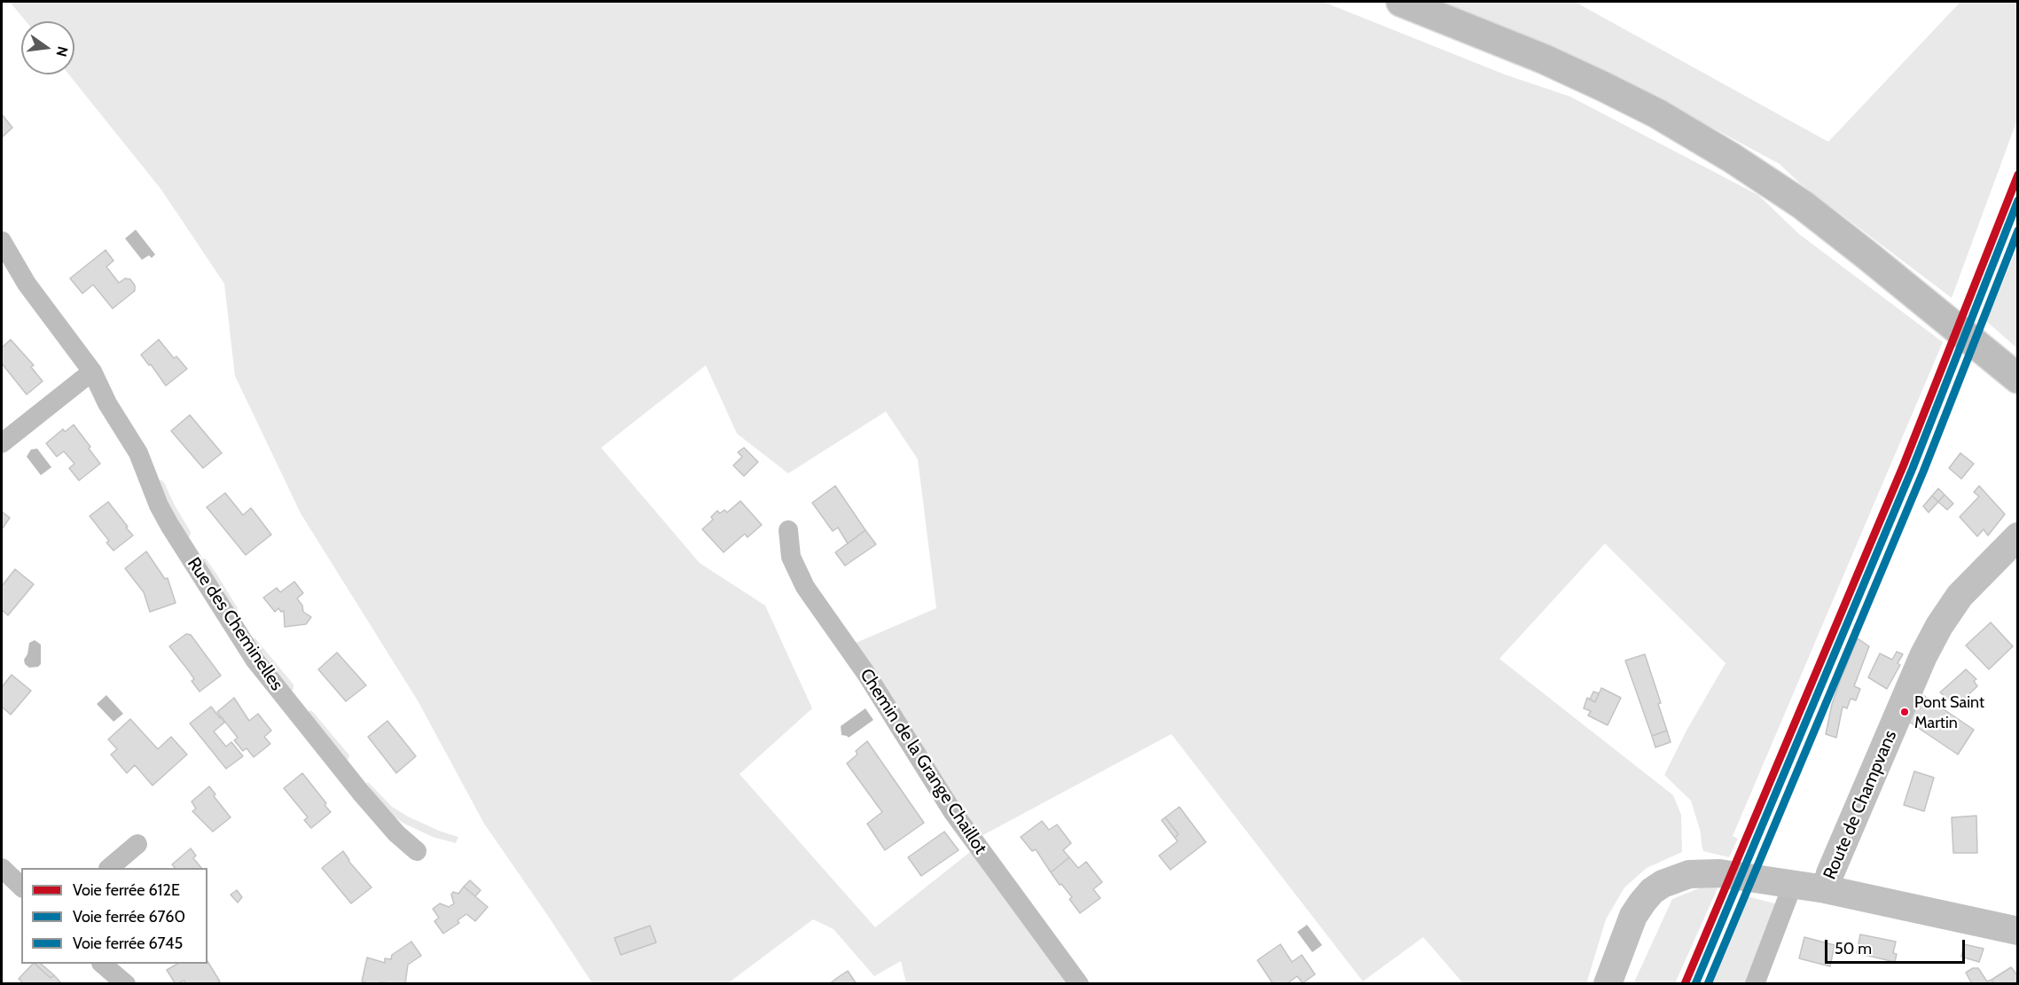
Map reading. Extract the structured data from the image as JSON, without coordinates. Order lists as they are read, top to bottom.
{
  "streets": {
    "main road": ["Route de Champvans"],
    "street": ["Rue des Cheminelles", "Chemin de la Grange Chaillot"]
  },
  "places": ["Pont Saint Martin"],
  "lines": ["rail line 612E", "rail line 6760", "rail line 6745"],
  "legend": ["Voie ferrée 612E", "Voie ferrée 6760", "Voie ferrée 6745"],
  "scale_bar": "50 m",
  "north": "right"
}
